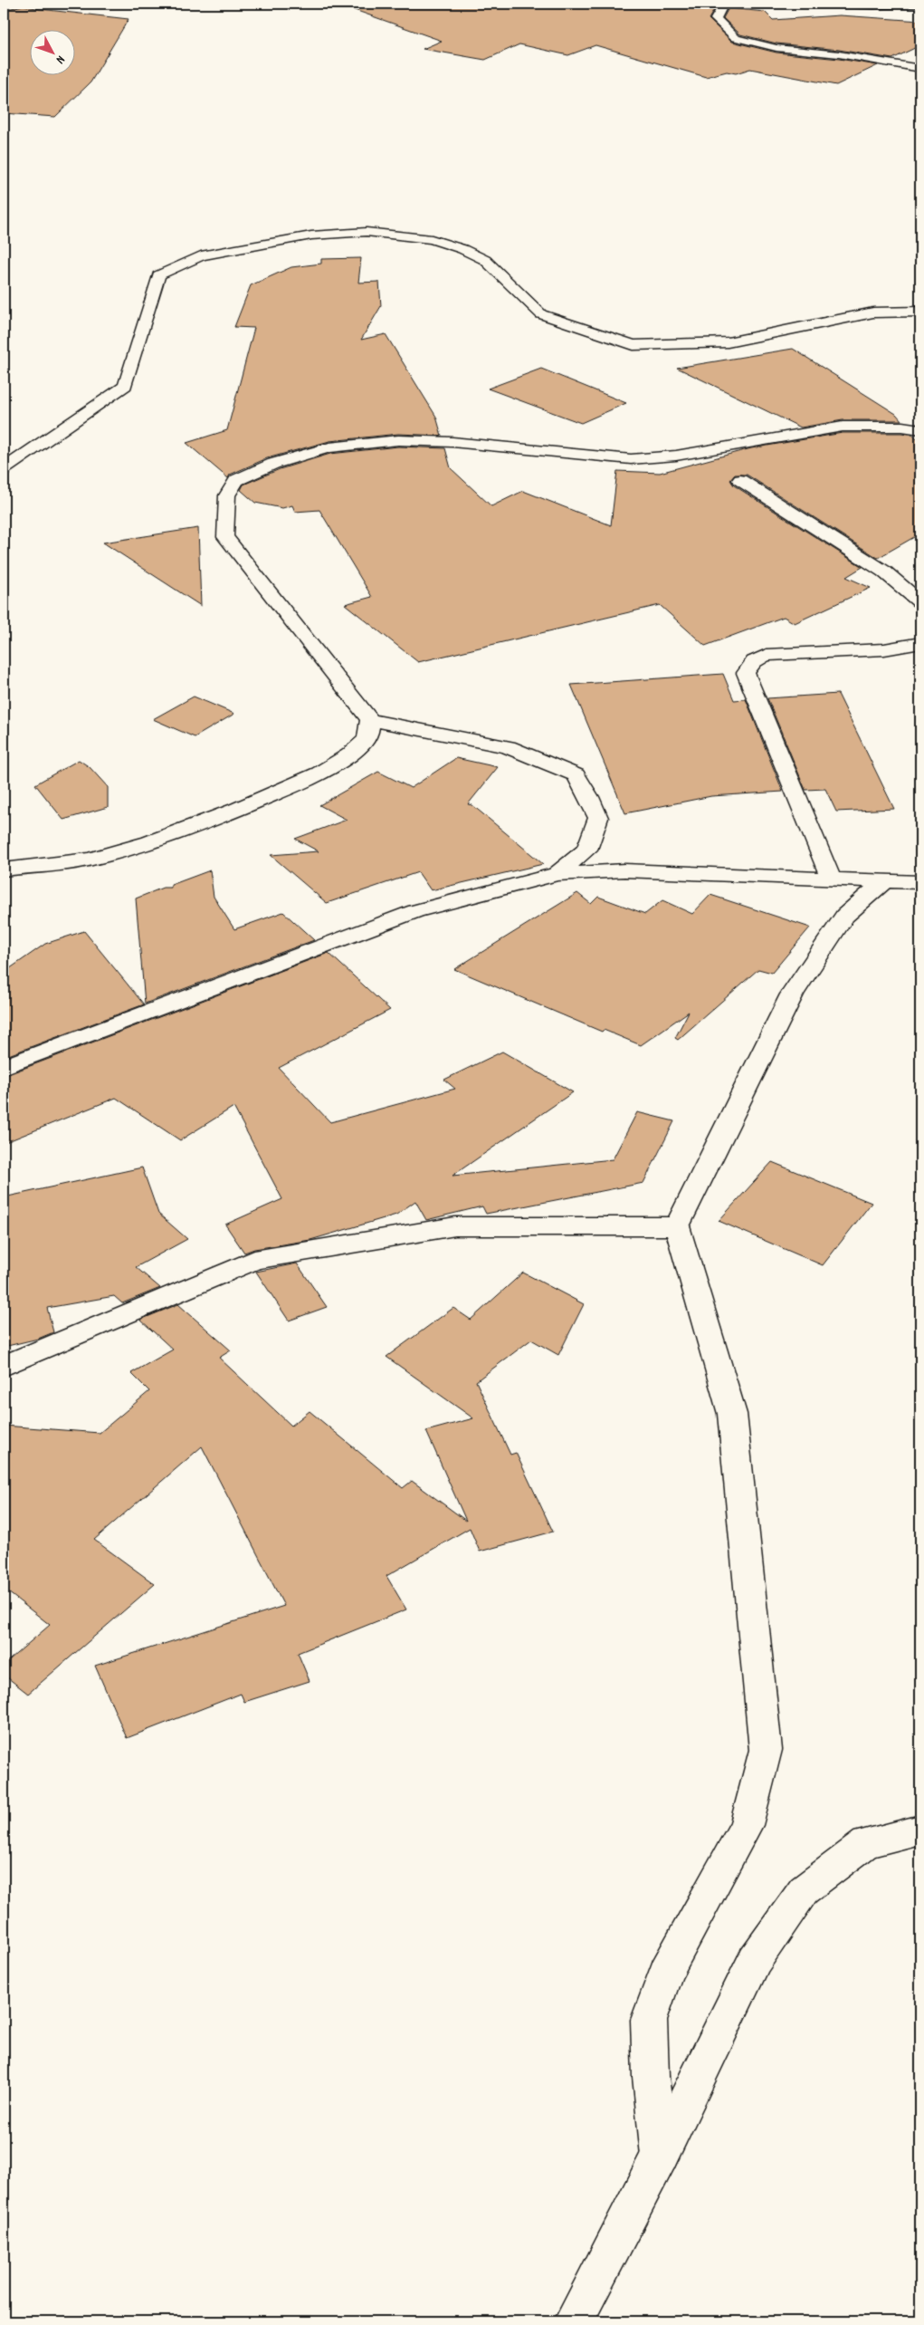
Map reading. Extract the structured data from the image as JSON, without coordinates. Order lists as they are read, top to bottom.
{
  "north": "bottom right"
}
